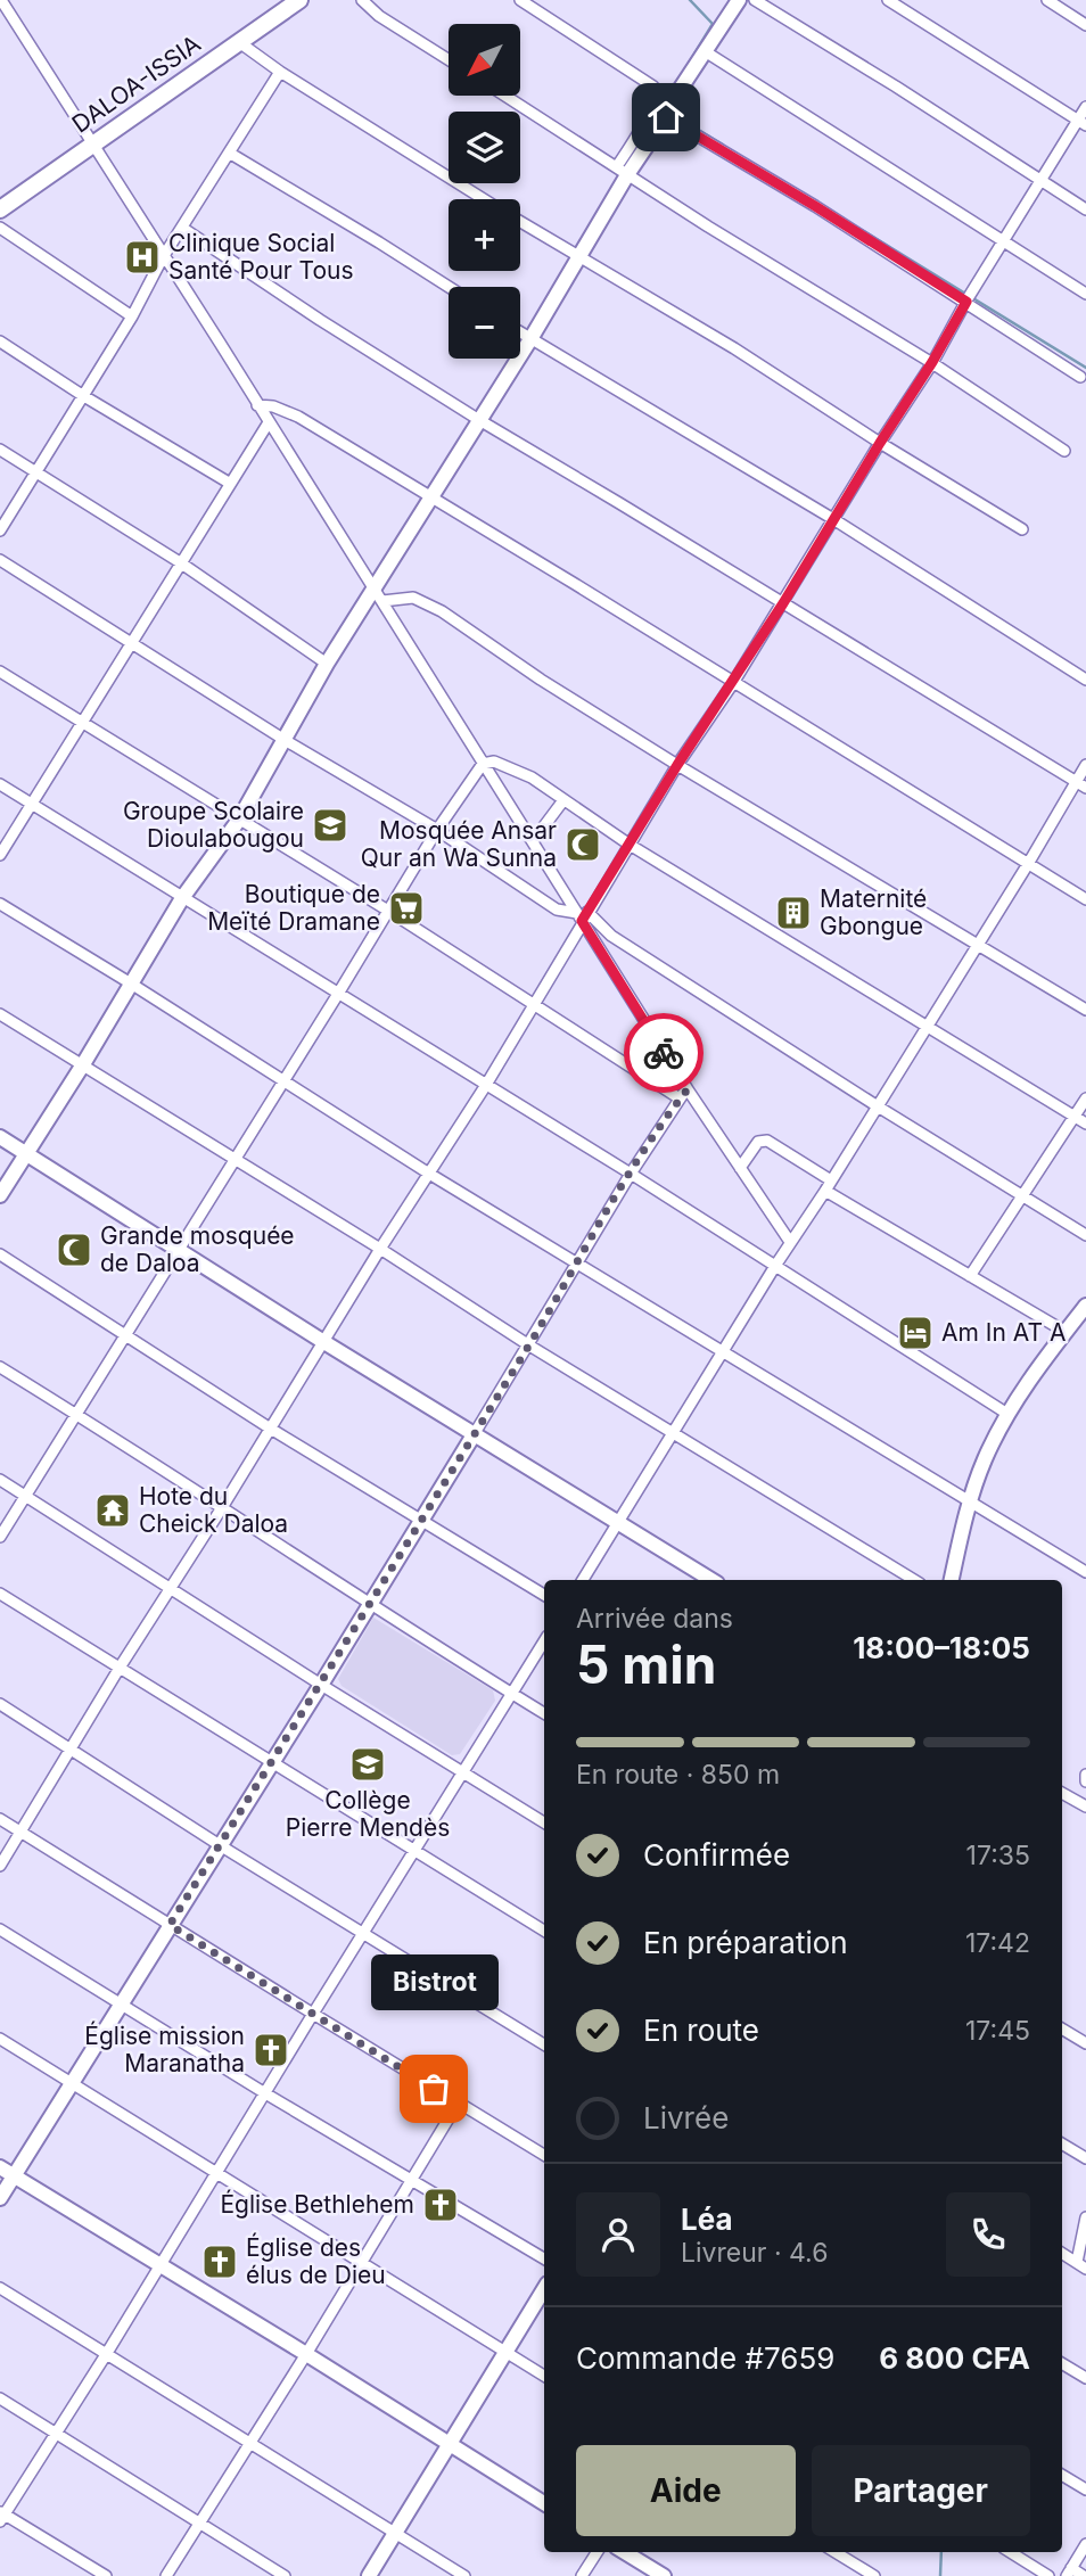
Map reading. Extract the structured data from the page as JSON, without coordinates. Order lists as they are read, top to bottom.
{
  "streets": {
    "main road": ["DALOA-ISSIA"]
  },
  "places": {
    "hospital": ["Clinique Social Santé Pour Tous"],
    "school or university": ["Groupe Scolaire Dioulabougou", "Collège Pierre Mendès"],
    "mosque": ["Mosquée Ansar Qur an Wa Sunna", "Grande mosquée de Daloa"],
    "supermarket": ["Boutique de Meïté Dramane"],
    "building": ["Maternité Gbongue"],
    "hotel": ["Am In AT A"],
    "temple": ["Hote du Cheick Daloa"],
    "church": ["Église mission Maranatha", "Église Bethlehem", "Église des élus de Dieu"],
    "other": ["Bistrot"]
  },
  "north": "bottom left",
  "page": {
    "map_buttons": ["+", "−"],
    "heading": ["5 min", "Arrivée dans", "18:00–18:05"],
    "panel": [
      "Léa",
      "Livreur · 4.6",
      "Commande #7659",
      "6 800 CFA"
    ],
    "bar": "En route · 850 m",
    "list": [
      ["Confirmée", "17:35"],
      ["En préparation", "17:42"],
      ["En route", "17:45"],
      "Livrée"
    ],
    "bubble": "Bistrot",
    "buttons": ["Aide", "Partager"]
  }
}
